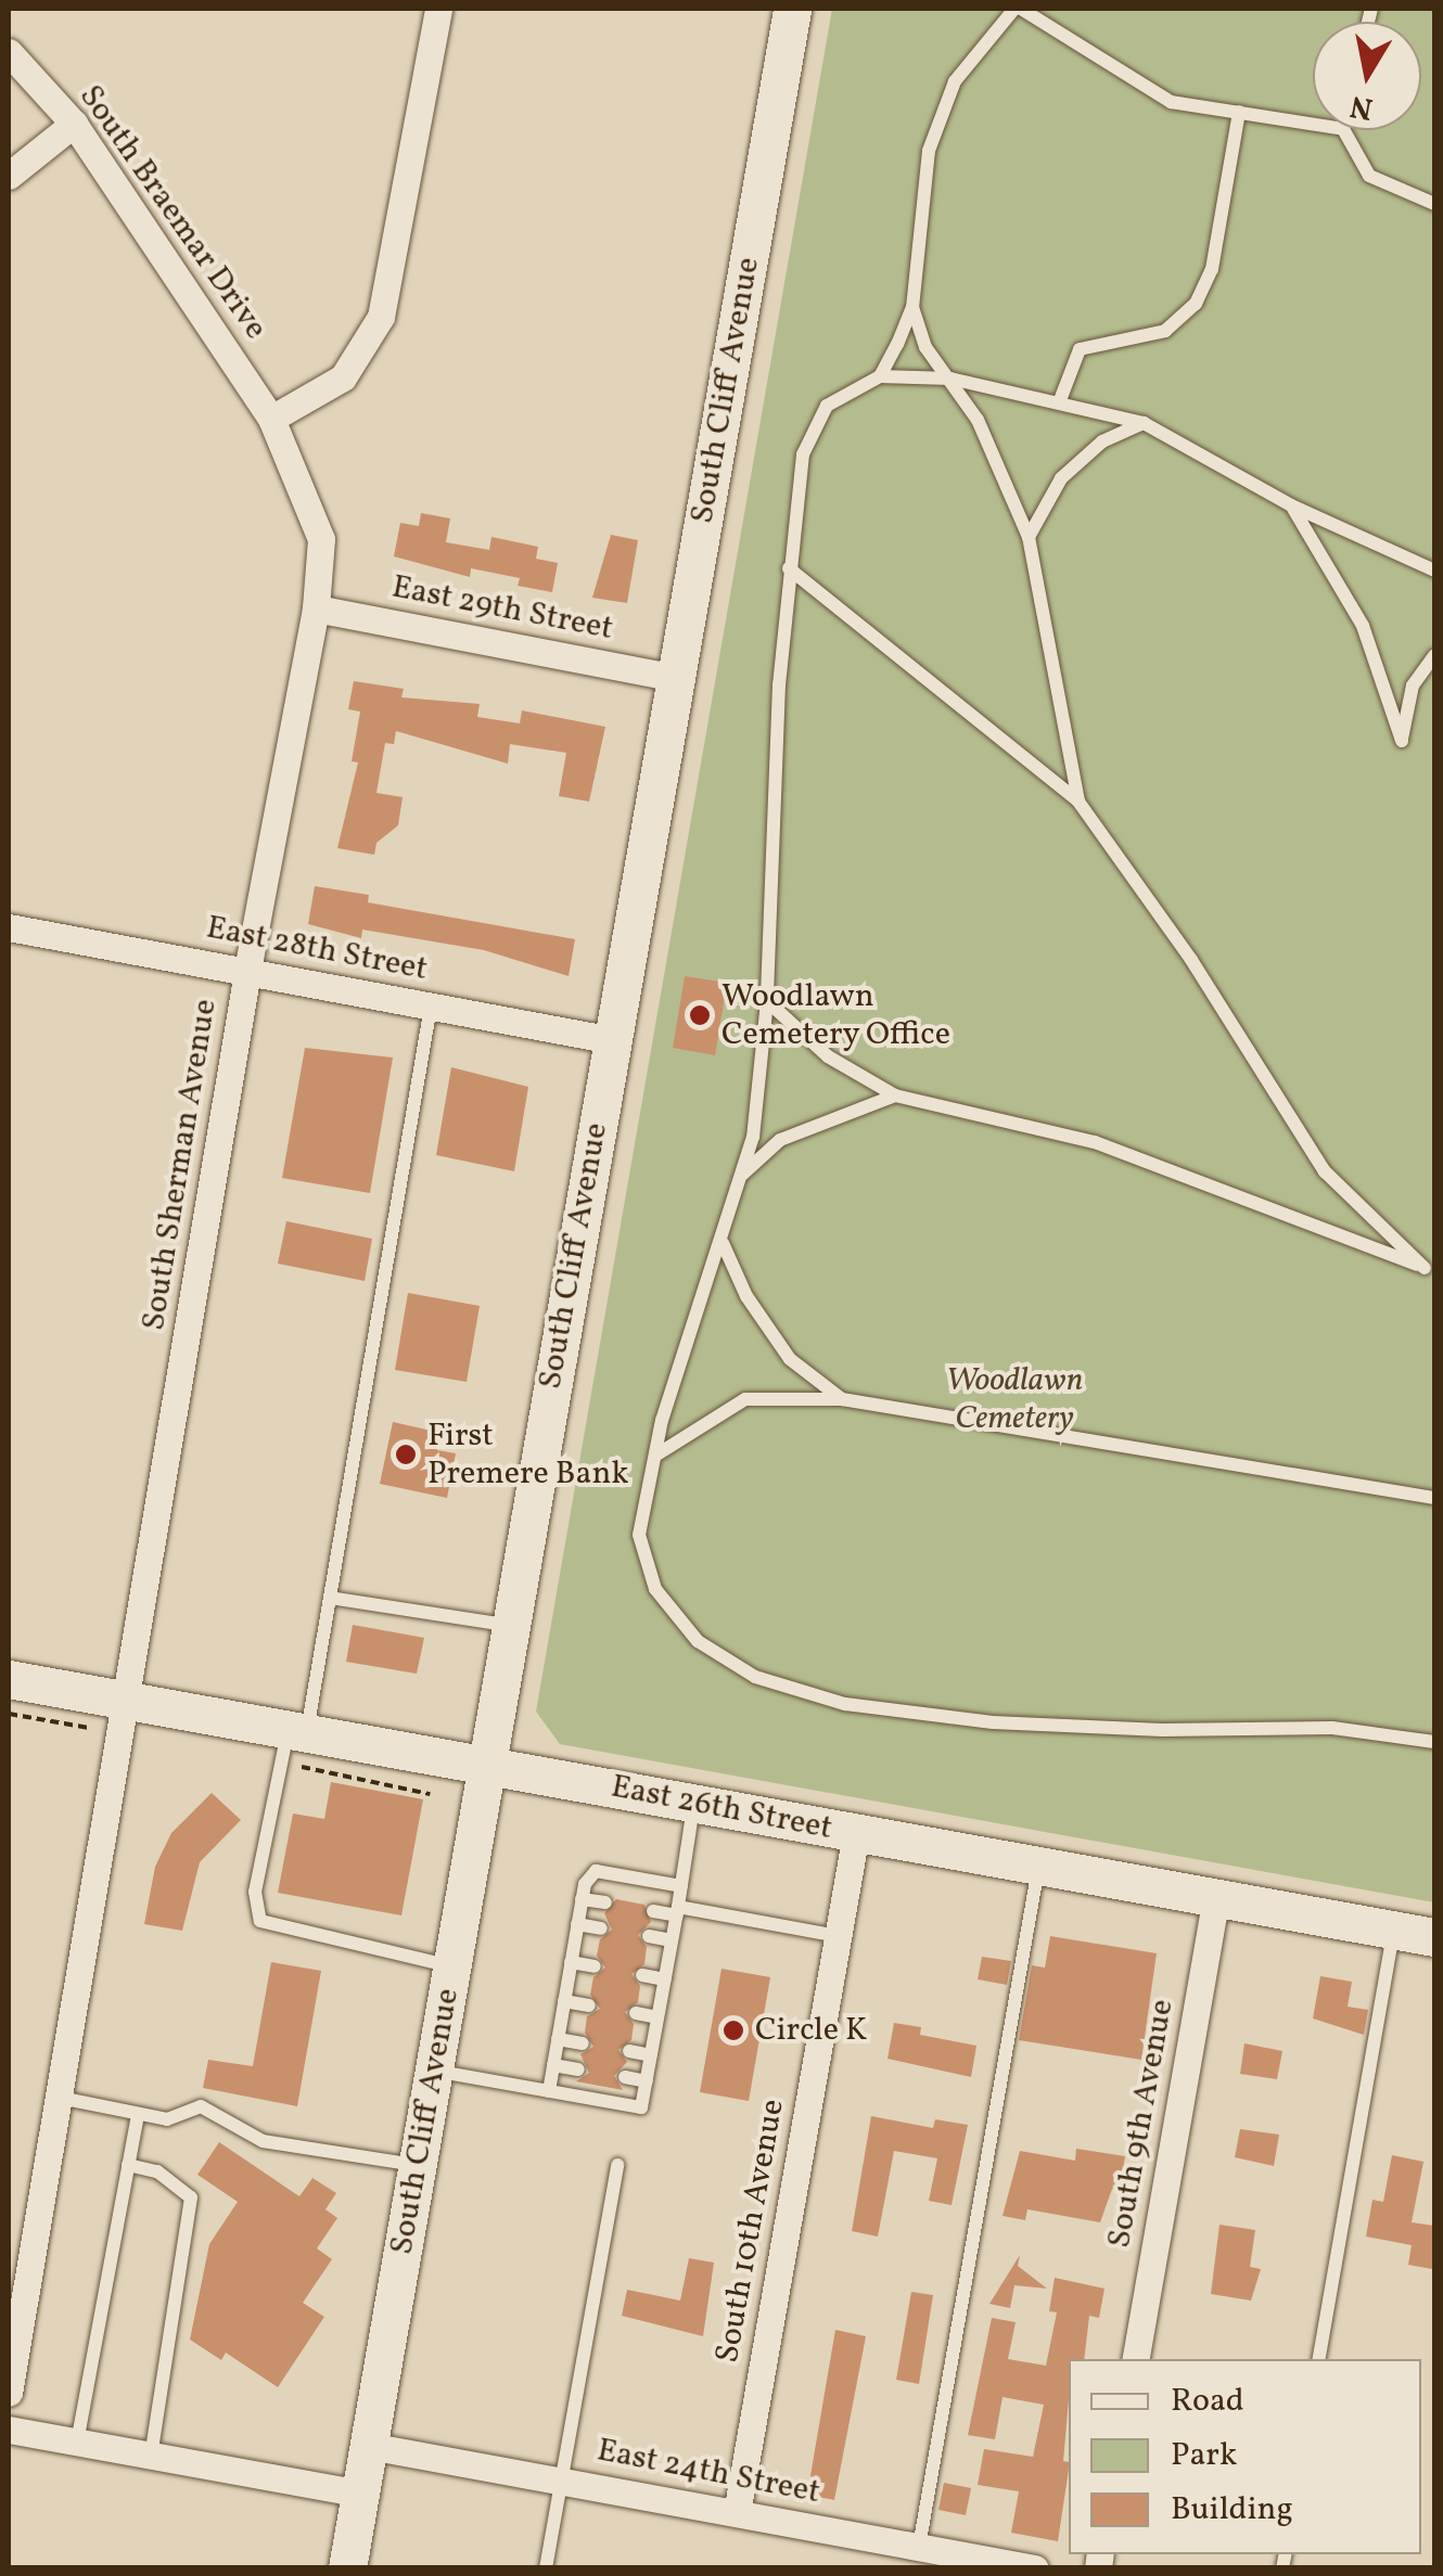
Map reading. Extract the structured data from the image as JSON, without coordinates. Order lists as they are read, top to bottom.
{
  "streets": {
    "main road": ["South Cliff Avenue", "East 26th Street"],
    "street": [
      "South Braemar Drive",
      "East 29th Street",
      "East 28th Street",
      "South Sherman Avenue",
      "South 9th Avenue",
      "South 10th Avenue",
      "East 24th Street"
    ]
  },
  "crossings": [
    ["South Braemar Drive", "South Sherman Avenue"],
    ["South Cliff Avenue", "East 29th Street"],
    ["South Cliff Avenue", "East 28th Street"],
    ["South Cliff Avenue", "East 26th Street"],
    ["South Cliff Avenue", "East 24th Street"],
    ["East 29th Street", "South Sherman Avenue"],
    ["East 28th Street", "South Sherman Avenue"],
    ["South Sherman Avenue", "East 26th Street"],
    ["East 26th Street", "South 9th Avenue"],
    ["East 26th Street", "South 10th Avenue"],
    ["South 10th Avenue", "East 24th Street"]
  ],
  "parks": ["Woodlawn Cemetery"],
  "places": ["Woodlawn Cemetery Office", "First Premere Bank", "Circle K"],
  "legend": ["Road", "Park", "Building"],
  "north": "bottom"
}
